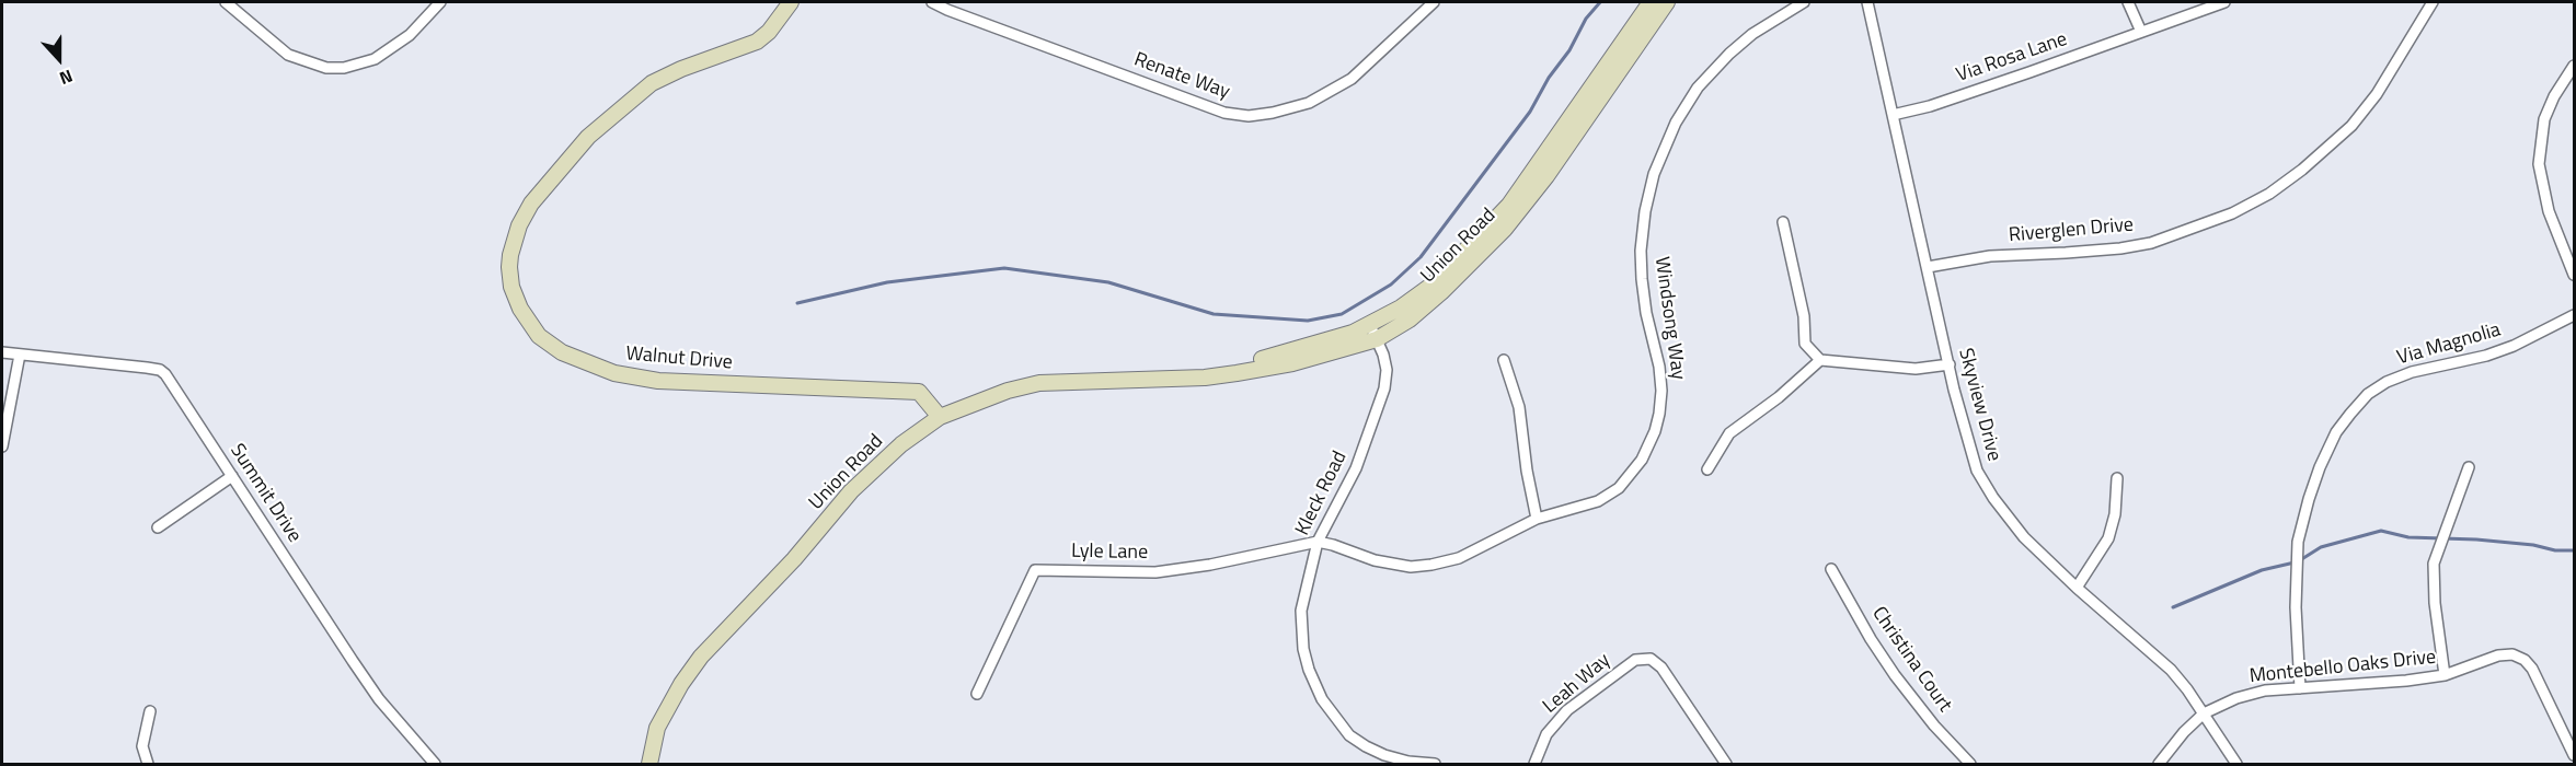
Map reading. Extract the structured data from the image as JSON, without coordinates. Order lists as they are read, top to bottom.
{
  "streets": {
    "main road": ["Union Road", "Walnut Drive"],
    "street": [
      "Via Rosa Lane",
      "Renate Way",
      "Riverglen Drive",
      "Windsong Way",
      "Via Magnolia",
      "Skyview Drive",
      "Summit Drive",
      "Kleck Road",
      "Lyle Lane",
      "Christina Court",
      "Montebello Oaks Drive",
      "Leah Way"
    ]
  },
  "crossings": [
    ["Via Rosa Lane", "Skyview Drive"],
    ["Riverglen Drive", "Skyview Drive"],
    ["Union Road", "Walnut Drive"],
    ["Union Road", "Kleck Road"],
    ["Windsong Way", "Kleck Road"],
    ["Windsong Way", "Lyle Lane"],
    ["Via Magnolia", "Montebello Oaks Drive"],
    ["Skyview Drive", "Montebello Oaks Drive"],
    ["Kleck Road", "Lyle Lane"]
  ],
  "north": "bottom"
}
